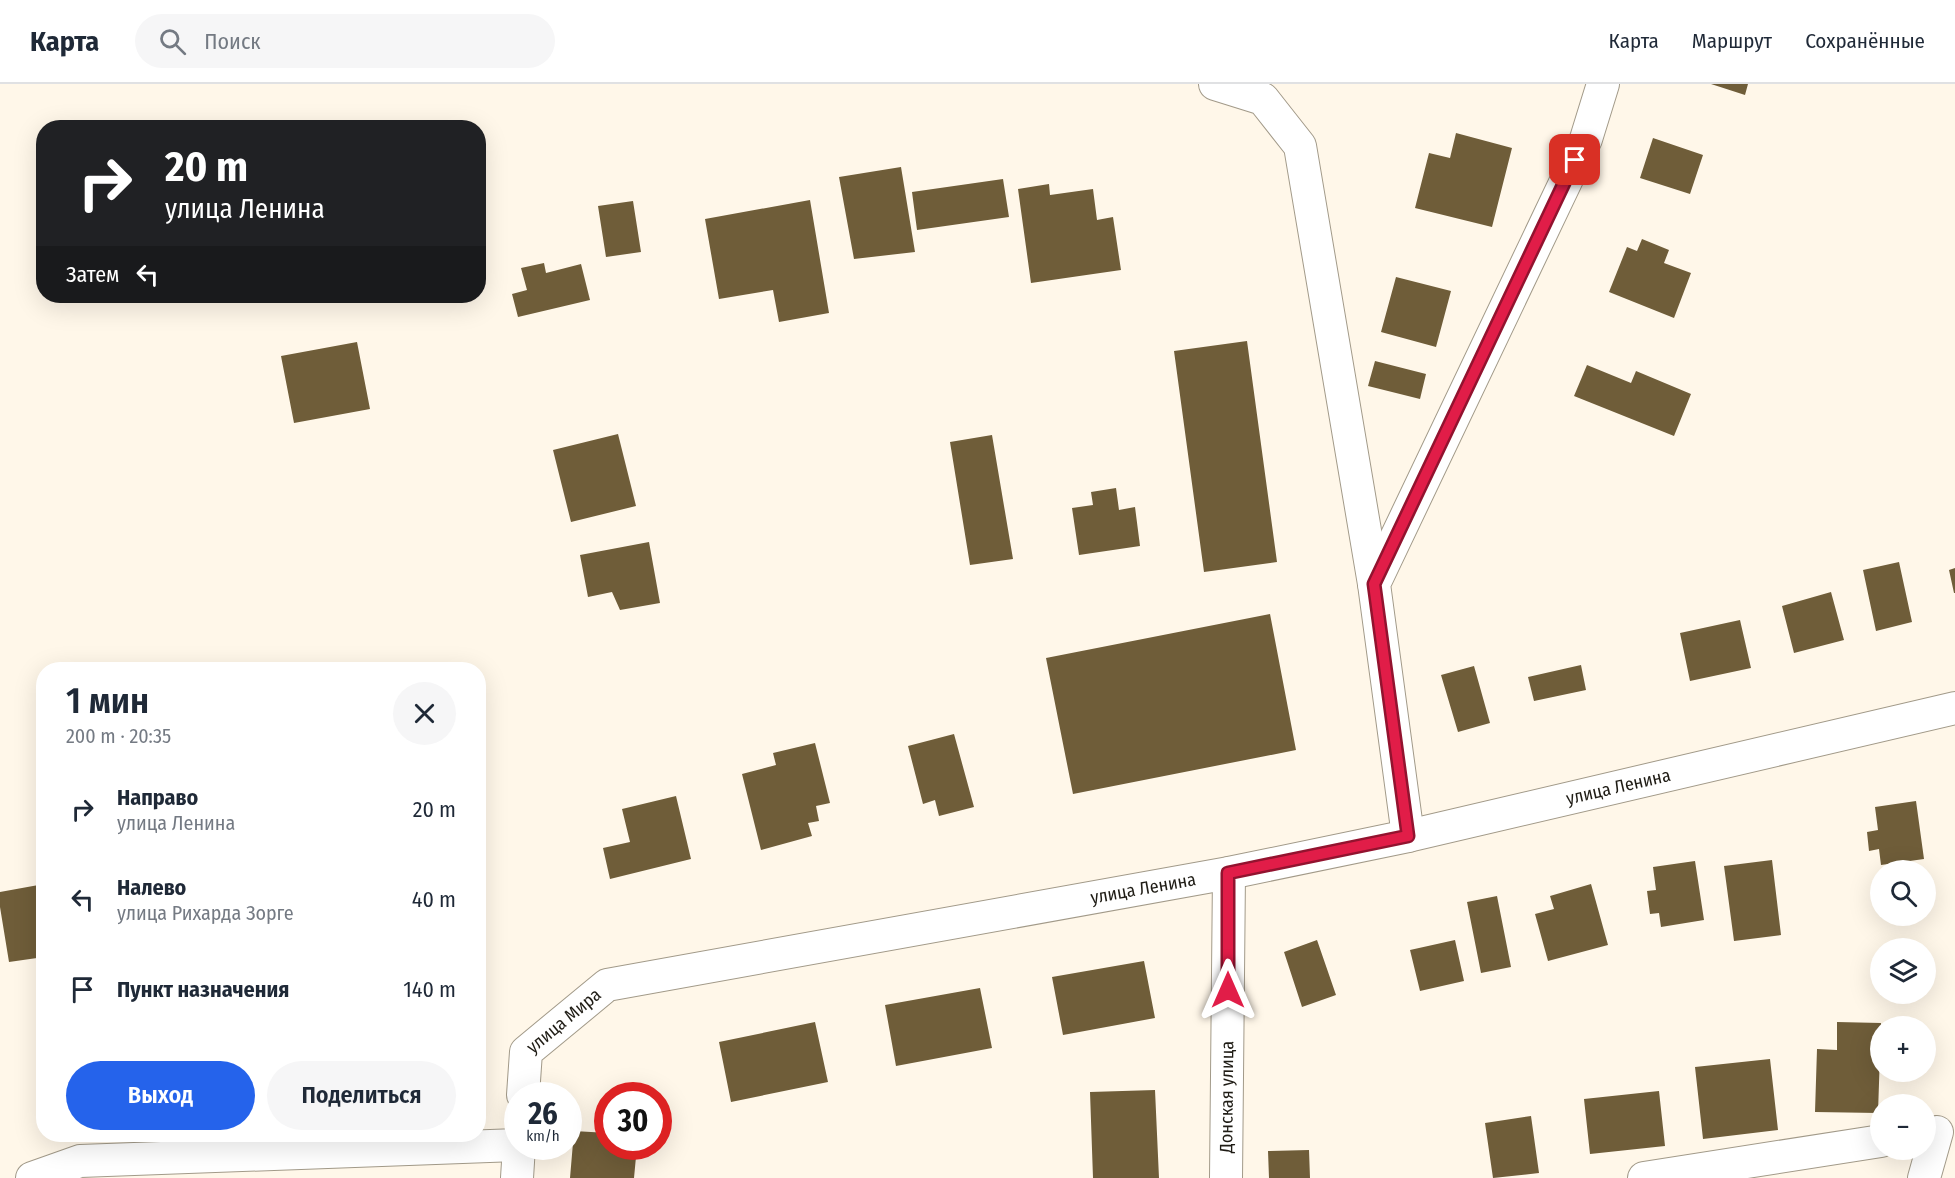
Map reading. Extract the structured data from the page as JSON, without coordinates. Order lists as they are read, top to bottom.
{
  "streets": {
    "street": ["улица Ленина", "улица Мира", "Донская улица"]
  },
  "crossings": [
    ["улица Ленина", "улица Мира"],
    ["улица Ленина", "Донская улица"]
  ],
  "page": {
    "header": "Карта",
    "search": "Поиск",
    "nav": ["Карта", "Маршрут", "Сохранённые"],
    "turn": ["20 m", "улица Ленина"],
    "then": "Затем",
    "heading": ["1 мин", "200 m · 20:35"],
    "list": [
      {
        "name": "Направо",
        "note": "улица Ленина",
        "value": "20 m"
      },
      {
        "name": "Налево",
        "note": "улица Рихарда Зорге",
        "value": "40 m"
      },
      {
        "name": "Пункт назначения",
        "value": "140 m"
      }
    ],
    "map_buttons": ["+", "−"],
    "buttons": ["Выход", "Поделиться"],
    "speed": "26 km/h",
    "limit": "30"
  }
}
